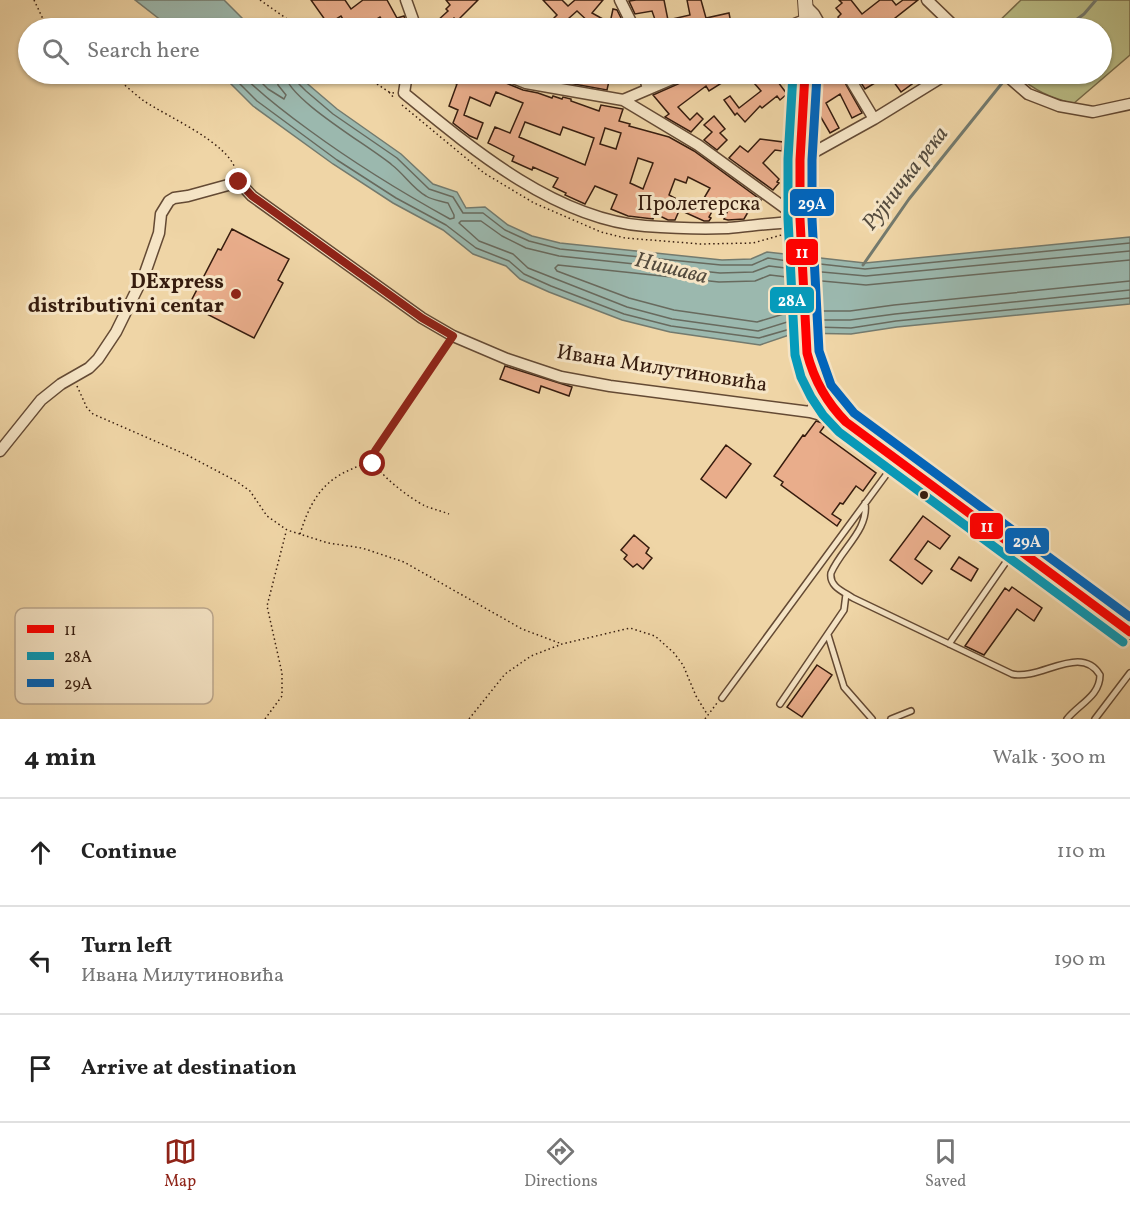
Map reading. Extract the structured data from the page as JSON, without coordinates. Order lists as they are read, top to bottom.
{
  "streets": {
    "street": ["Пролетерска", "Ивана Милутиновића"]
  },
  "crossings": [
    ["Пролетерска", "Ивана Милутиновића"]
  ],
  "water": ["Рујничка река", "Нишава"],
  "places": ["DExpress distributivni centar"],
  "lines": ["transit line 11", "transit line 28А", "transit line 29А"],
  "legend": ["11", "28А", "29А"],
  "page": {
    "search": "Search here",
    "heading": ["4 min", "Walk · 300 m"],
    "list": [
      ["Continue", "110 m"],
      ["Turn left", "Ивана Милутиновића", "190 m"],
      "Arrive at destination"
    ],
    "nav": ["Map", "Directions", "Saved"]
  }
}
